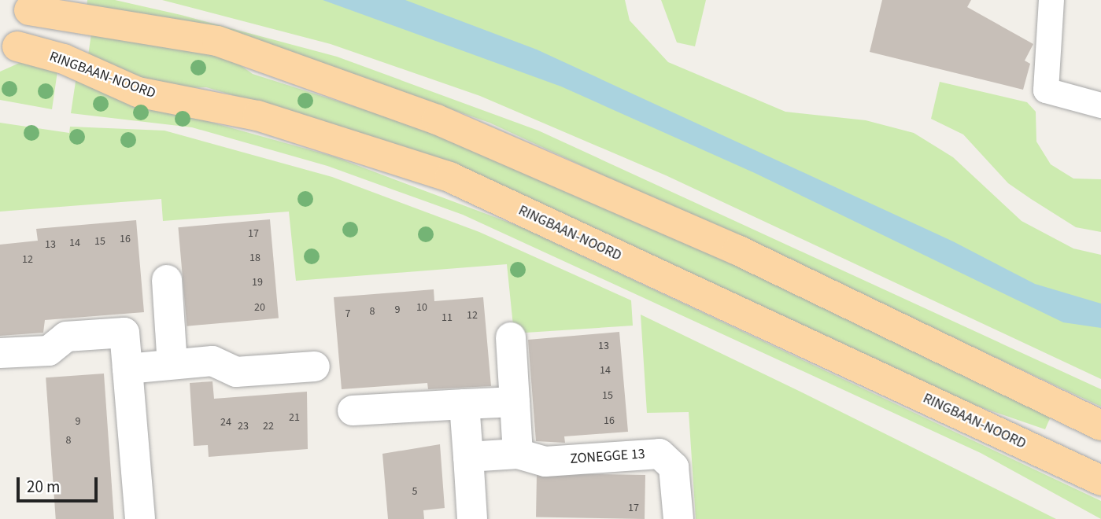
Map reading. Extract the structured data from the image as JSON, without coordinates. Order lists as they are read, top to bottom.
{
  "streets": {
    "main road": ["RINGBAAN-NOORD"],
    "street": ["ZONEGGE 13"]
  },
  "house_numbers": [
    "17",
    "16",
    "15",
    "14",
    "13",
    "18",
    "12",
    "19",
    "20",
    "10",
    "9",
    "8",
    "7",
    "12",
    "11",
    "13",
    "14",
    "15",
    "21",
    "16",
    "9",
    "24",
    "23",
    "22",
    "8",
    "5",
    "17"
  ],
  "scale_bar": "20 m"
}
